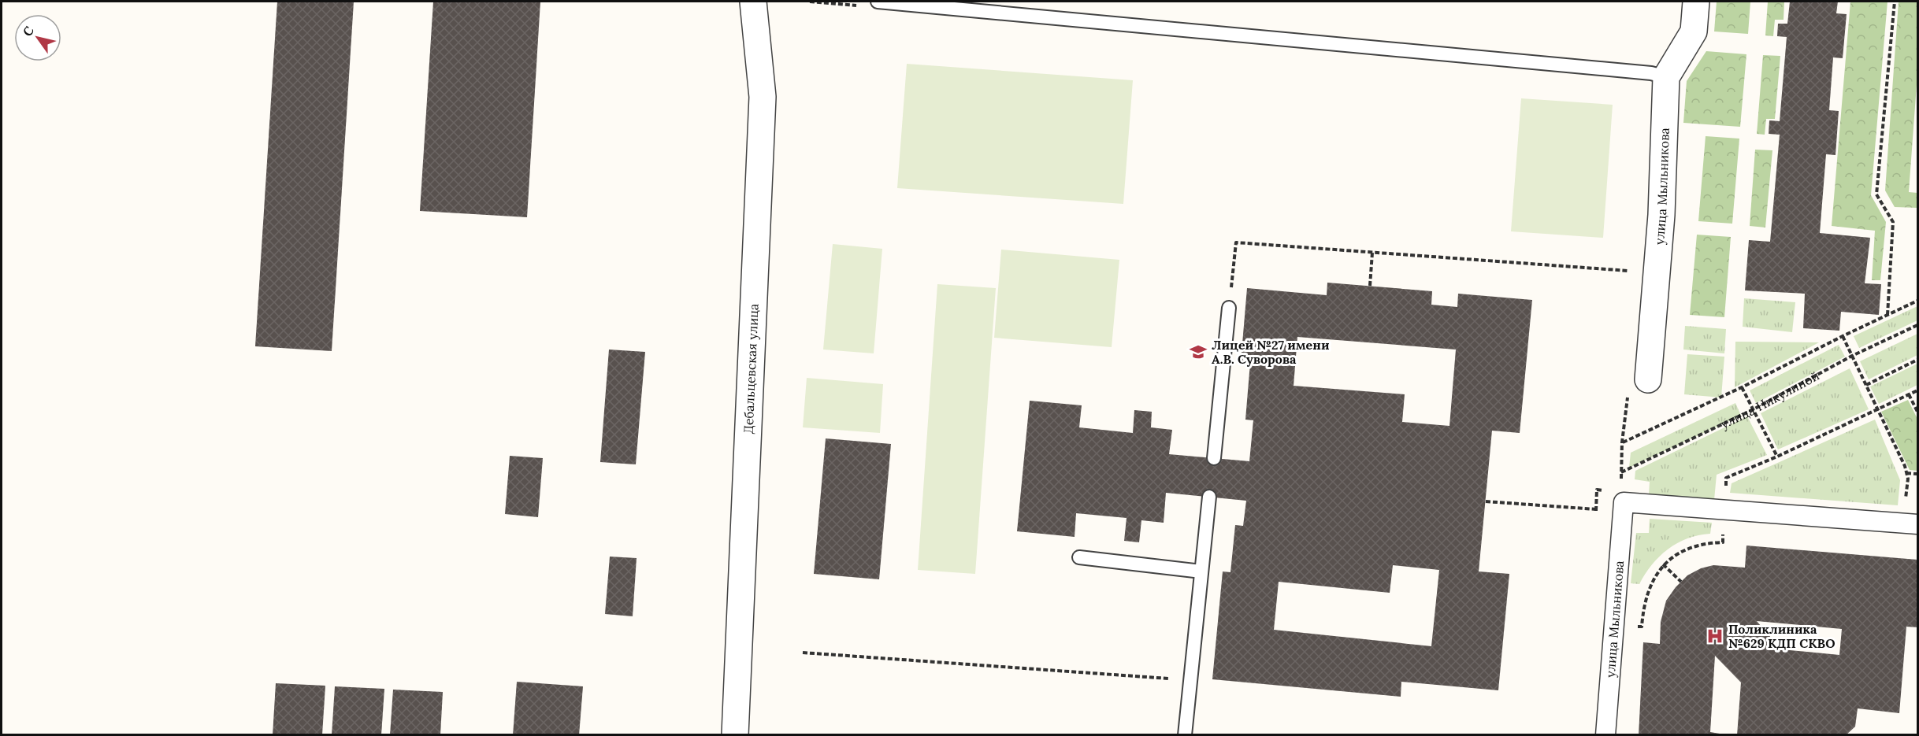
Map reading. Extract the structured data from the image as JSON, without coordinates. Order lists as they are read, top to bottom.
{
  "streets": {
    "street": ["улица Мыльникова", "Дебальцевская улица"],
    "path": ["улица Никулиной"]
  },
  "places": {
    "school or university": ["Лицей №27 имени А.В. Суворова"],
    "hospital": ["Поликлиника №629 КДП СКВО"]
  },
  "north": "top left"
}
